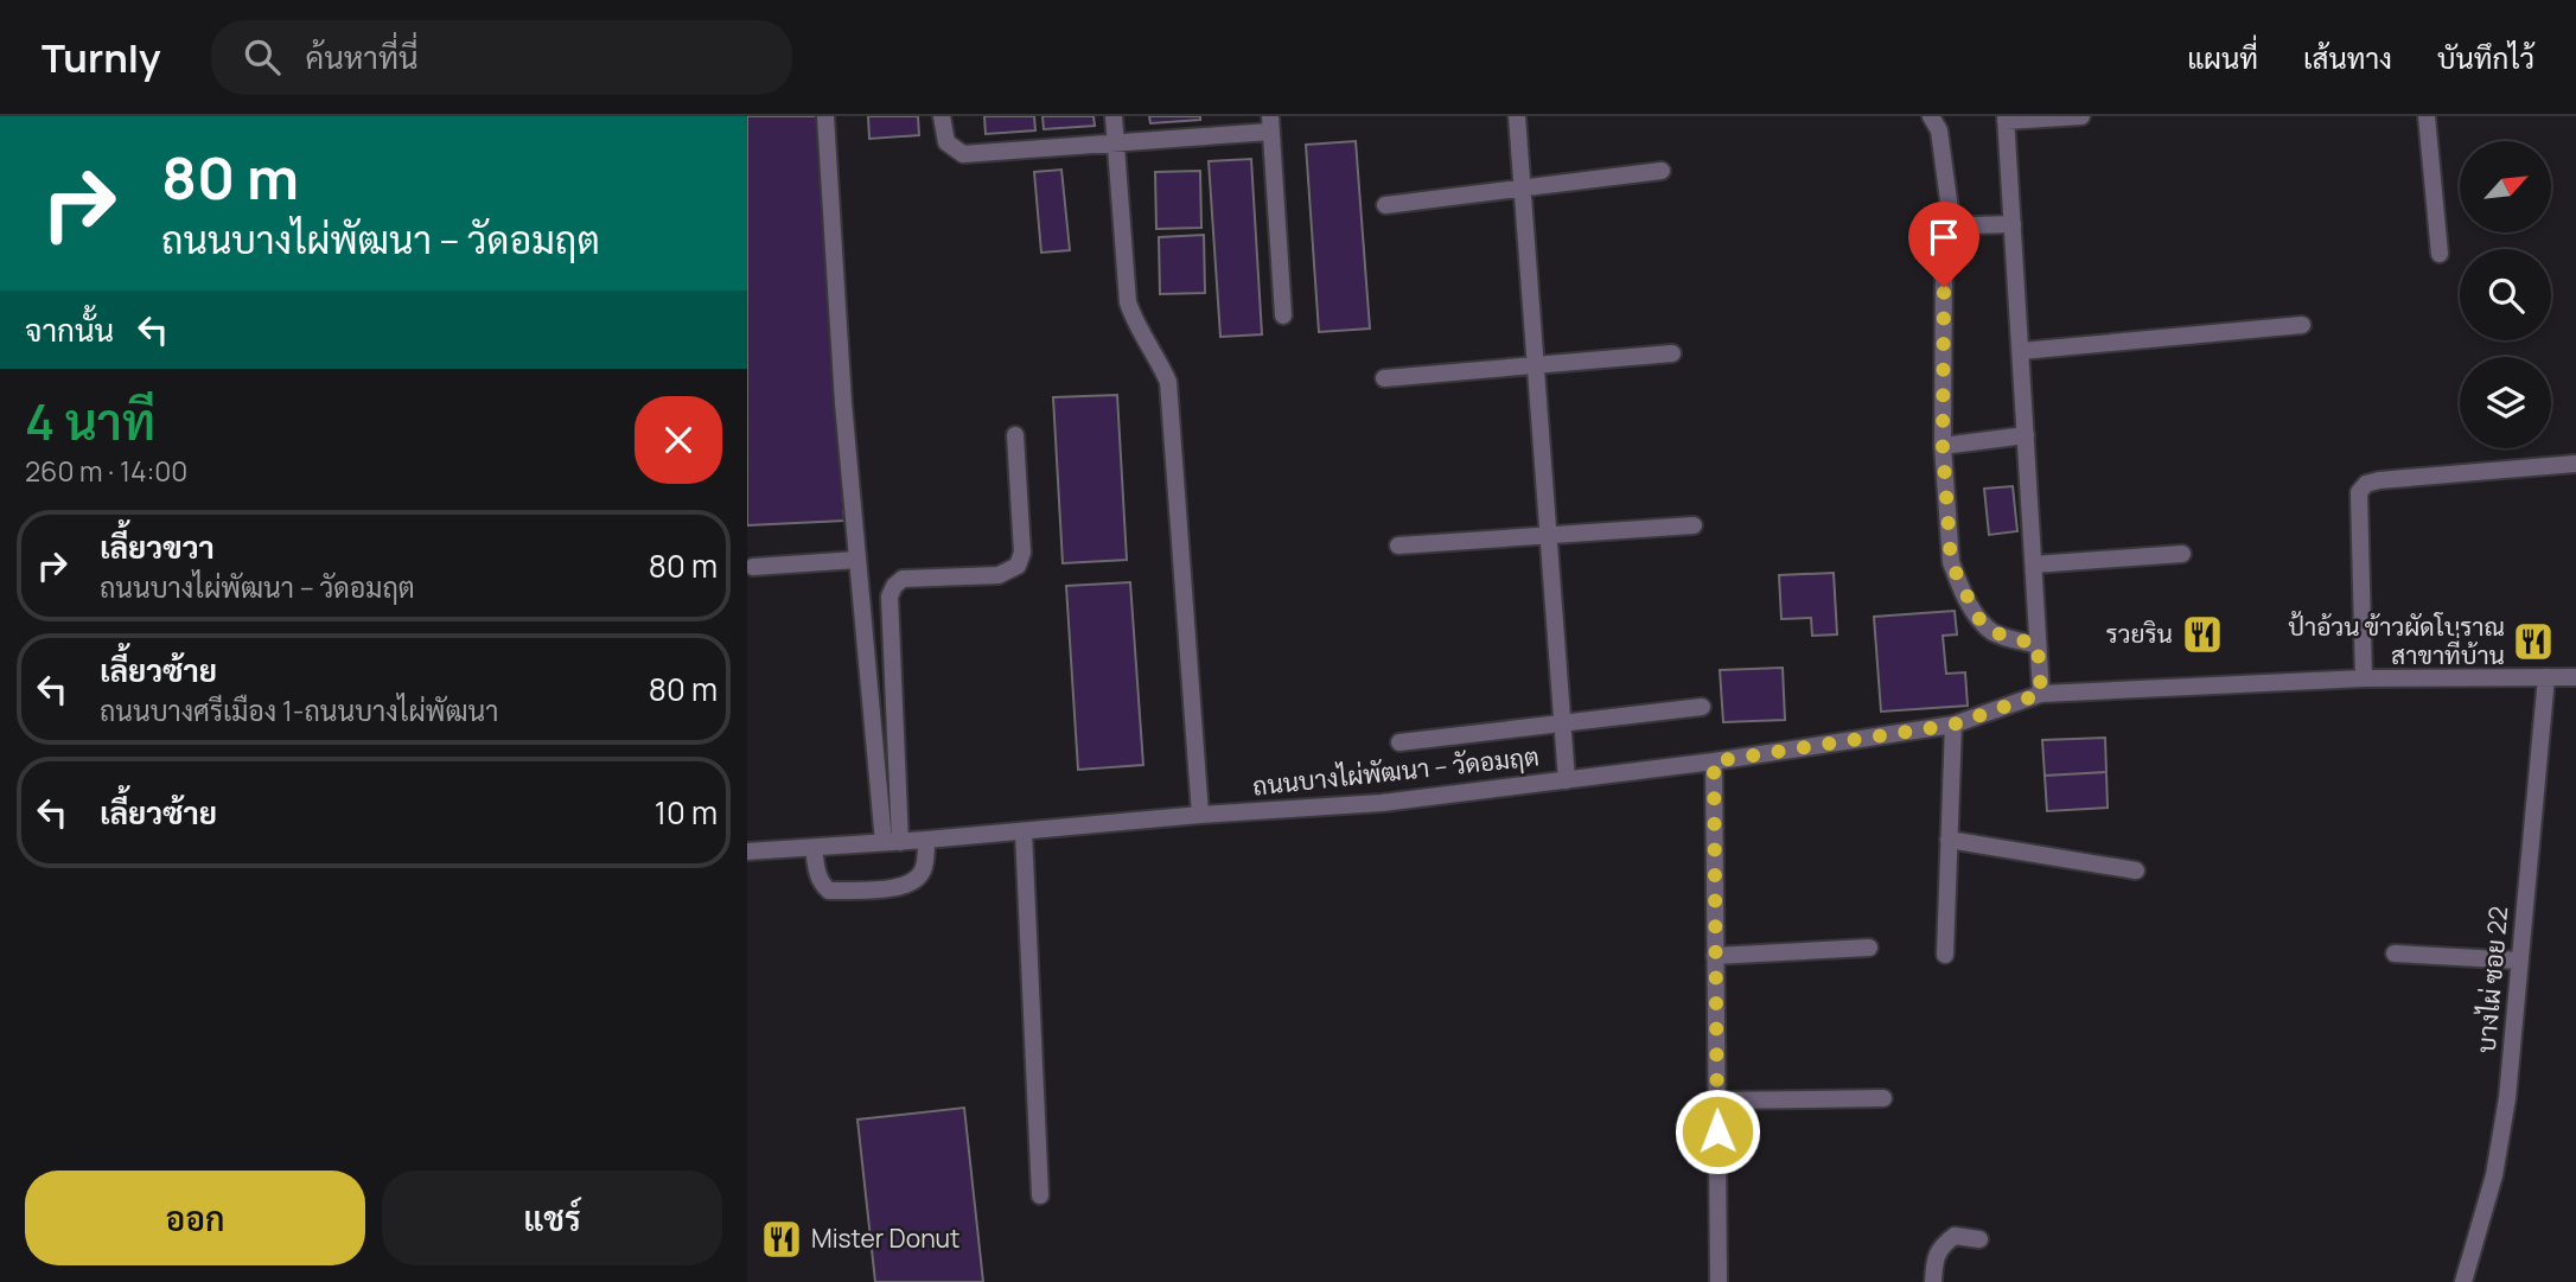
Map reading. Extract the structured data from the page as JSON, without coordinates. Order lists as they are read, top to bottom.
{
  "streets": {
    "street": ["ถนนบางไผ่พัฒนา – วัดอมฤต", "บางไผ่ ซอย 22"]
  },
  "crossings": [
    ["ถนนบางไผ่พัฒนา – วัดอมฤต", "บางไผ่ ซอย 22"]
  ],
  "places": {
    "restaurant": ["รวยริน", "ป้าอ้วน ข้าวผัดโบราณ สาขาที่บ้าน", "Mister Donut"]
  },
  "north": "top right",
  "page": {
    "header": "Turnly",
    "search": "ค้นหาที่นี่",
    "nav": ["แผนที่", "เส้นทาง", "บันทึกไว้"],
    "turn": ["80 m", "ถนนบางไผ่พัฒนา – วัดอมฤต"],
    "then": "จากนั้น",
    "heading": ["4 นาที", "260 m · 14:00"],
    "list": [
      {
        "name": "เลี้ยวขวา",
        "note": "ถนนบางไผ่พัฒนา – วัดอมฤต",
        "value": "80 m"
      },
      {
        "name": "เลี้ยวซ้าย",
        "note": "ถนนบางศรีเมือง 1-ถนนบางไผ่พัฒนา",
        "value": "80 m"
      },
      {
        "name": "เลี้ยวซ้าย",
        "value": "10 m"
      }
    ],
    "buttons": ["ออก", "แชร์"]
  }
}
